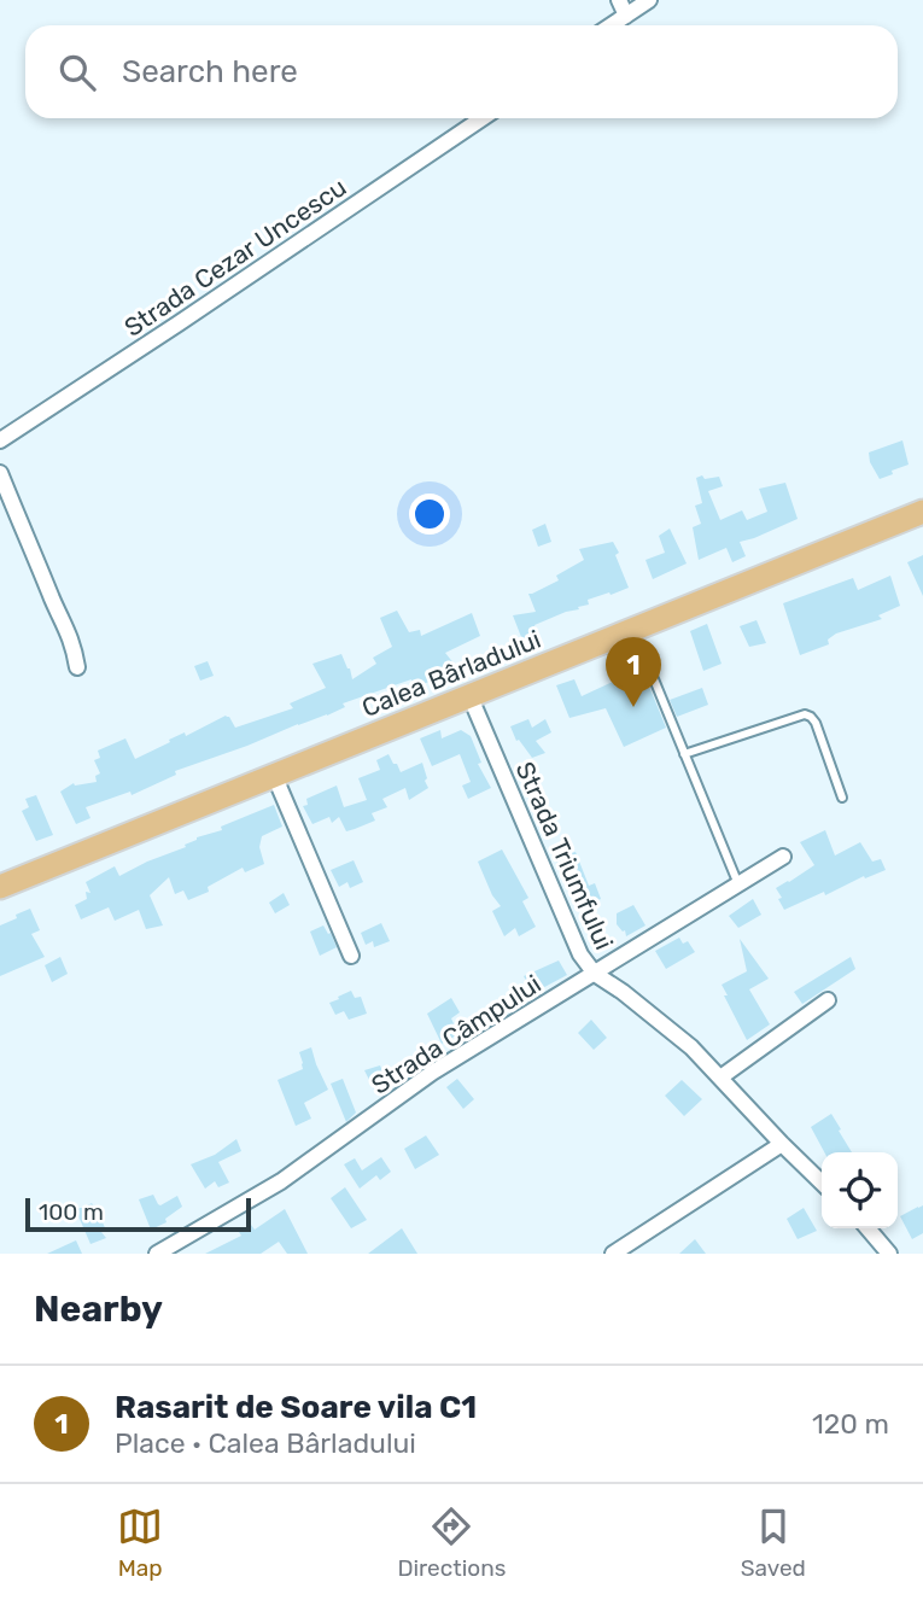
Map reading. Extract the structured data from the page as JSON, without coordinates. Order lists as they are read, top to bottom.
{
  "streets": {
    "main road": ["Calea Bârladului"],
    "street": ["Strada Cezar Uncescu", "Strada Triumfului", "Strada Câmpului"]
  },
  "crossings": [
    ["Calea Bârladului", "Strada Triumfului"],
    ["Strada Triumfului", "Strada Câmpului"]
  ],
  "scale_bar": "100 m",
  "page": {
    "search": "Search here",
    "pins": "1",
    "scale": "100 m",
    "heading": "Nearby",
    "list": [
      {
        "mark": "1",
        "name": "Rasarit de Soare vila C1",
        "note": "Place · Calea Bârladului",
        "value": "120 m"
      }
    ],
    "nav": ["Map", "Directions", "Saved"]
  }
}
